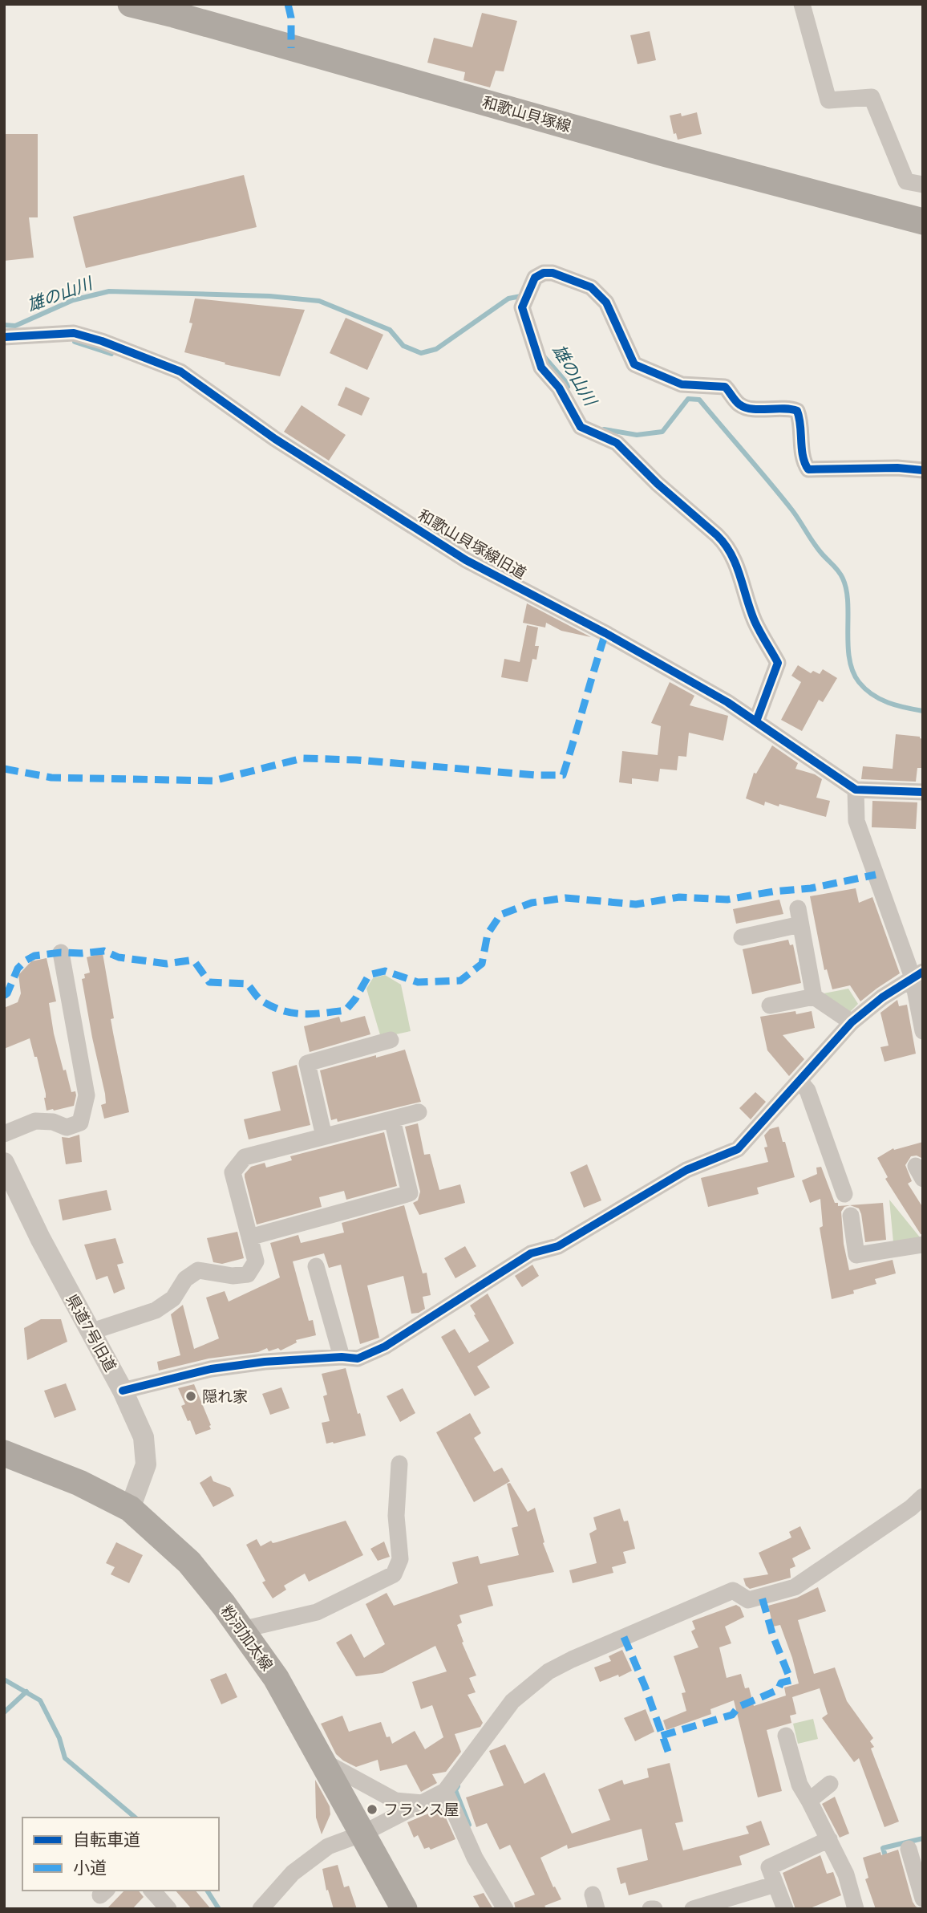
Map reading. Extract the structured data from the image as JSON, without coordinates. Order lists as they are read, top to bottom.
{
  "streets": {
    "main road": ["和歌山貝塚線", "粉河加太線"],
    "street": ["和歌山貝塚線旧道", "県道7号旧道"]
  },
  "crossings": [
    ["県道7号旧道", "粉河加太線"]
  ],
  "water": ["雄の山川"],
  "places": ["隠れ家", "フランス屋"],
  "legend": ["自転車道", "小道"]
}
